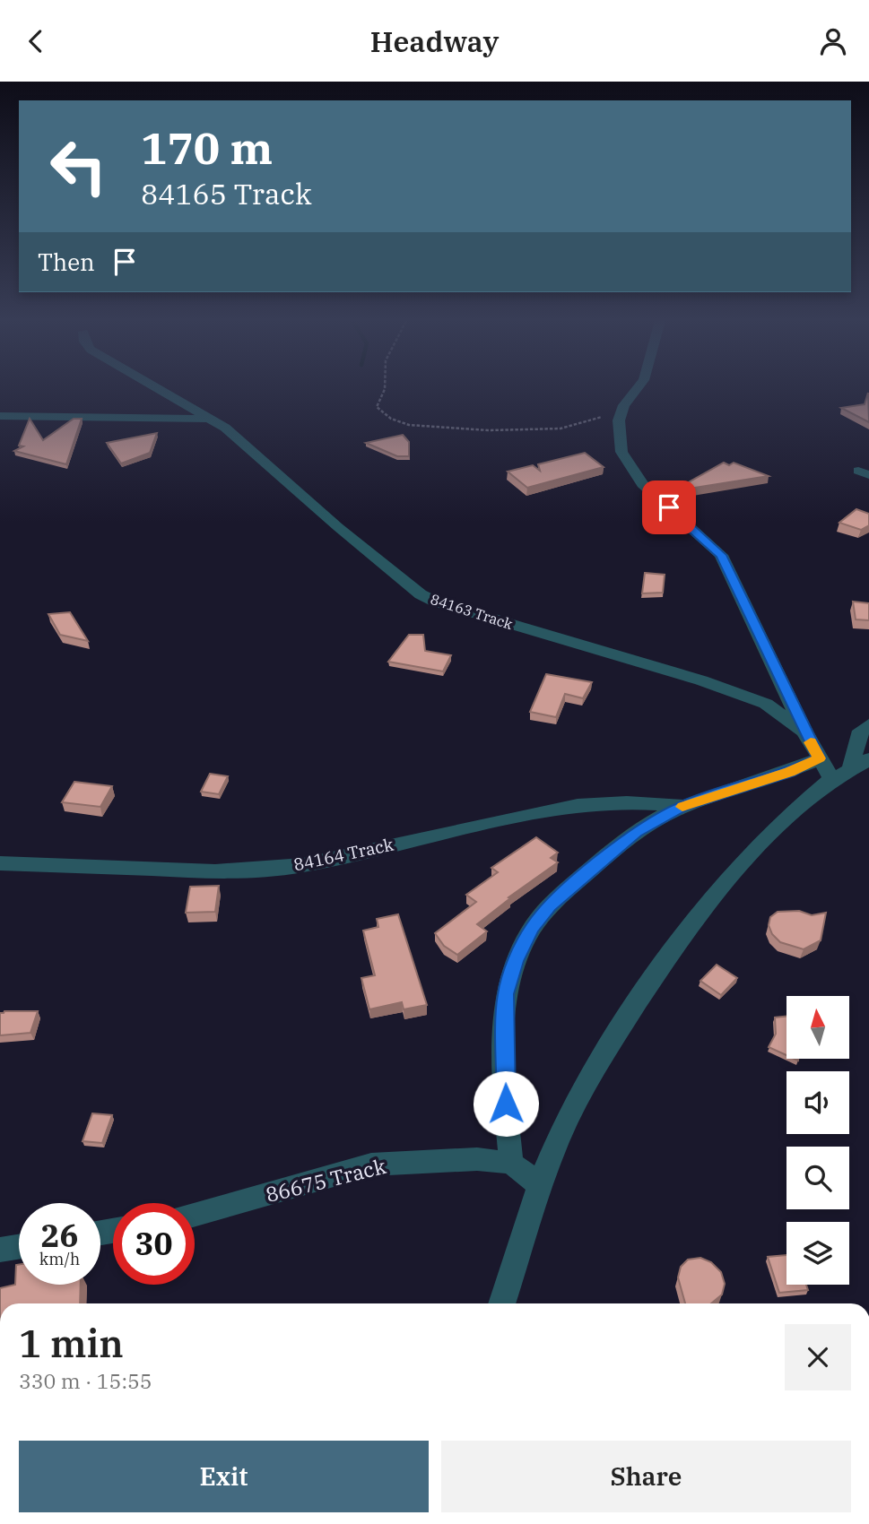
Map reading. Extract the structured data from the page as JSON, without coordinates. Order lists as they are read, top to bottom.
{
  "streets": {
    "street": ["84163 Track", "84164 Track", "86675 Track"]
  },
  "north": "top",
  "page": {
    "header": "Headway",
    "turn": ["170 m", "84165 Track"],
    "then": "Then",
    "speed": "26 km/h",
    "limit": "30",
    "heading": ["1 min", "330 m · 15:55"],
    "buttons": ["Exit", "Share"]
  }
}
